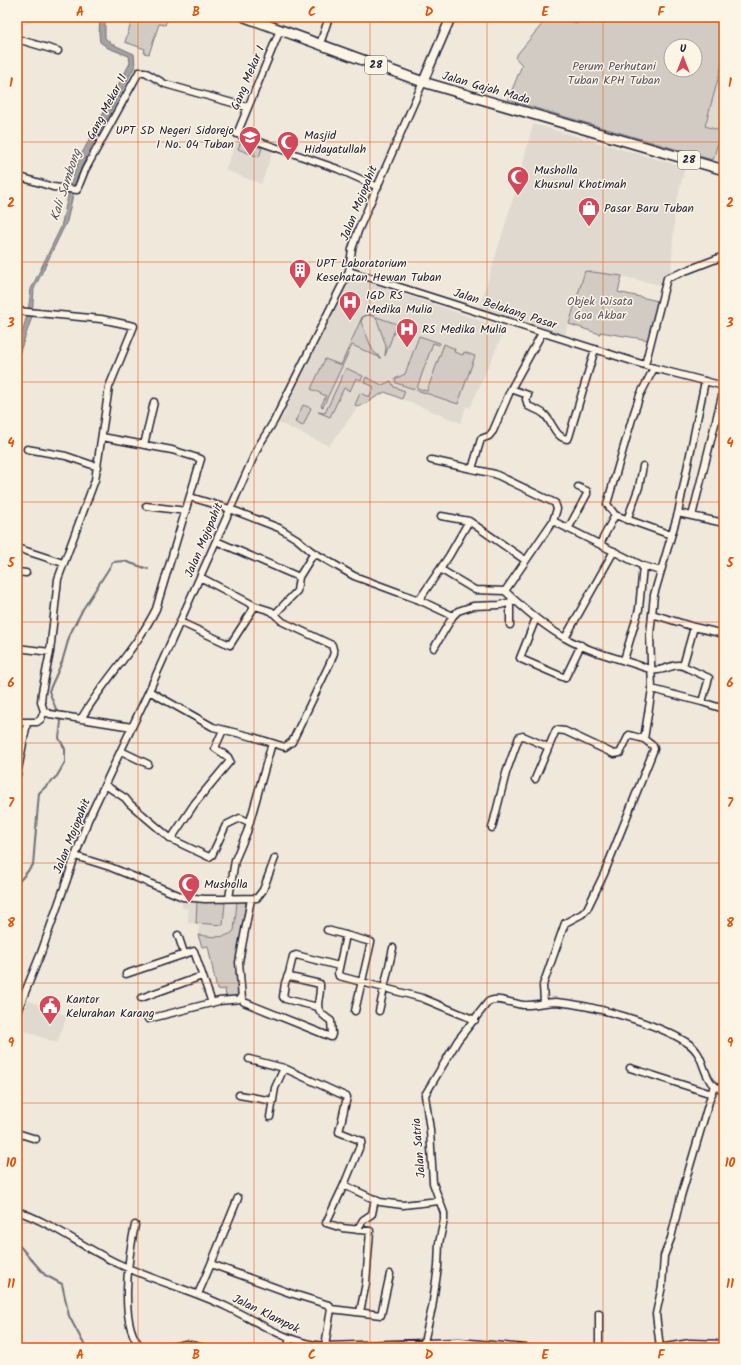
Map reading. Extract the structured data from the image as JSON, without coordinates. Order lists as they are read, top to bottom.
{
  "streets": {
    "highway": ["28", "Jalan Gajah Mada"],
    "street": [
      "Gang Mekar I",
      "Gang Mekar II",
      "Jalan Mojopahit",
      "Jalan Belakang Pasar",
      "Jalan Satria",
      "Jalan Klampok"
    ]
  },
  "crossings": [
    ["Gang Mekar I", "Jalan Gajah Mada"],
    ["Gang Mekar I", "Gang Mekar II"],
    ["Gang Mekar I", "Jalan Mojopahit"],
    ["Jalan Gajah Mada", "Jalan Mojopahit"],
    ["Jalan Mojopahit", "Jalan Belakang Pasar"],
    ["Jalan Satria", "Jalan Klampok"]
  ],
  "water": ["Kali Sambong"],
  "parks": ["Perum Perhutani Tuban KPH Tuban", "Objek Wisata Goa Akbar"],
  "places": {
    "school or university": ["UPT SD Negeri Sidorejo I No. 04 Tuban"],
    "mosque": ["Masjid Hidayatullah", "Musholla Khusnul Khotimah", "Musholla"],
    "shop": ["Pasar Baru Tuban"],
    "building": ["UPT Laboratorium Kesehatan Hewan Tuban"],
    "hospital": ["IGD RS Medika Mulia", "RS Medika Mulia"],
    "public building": ["Kantor Kelurahan Karang"]
  },
  "north": "top",
  "grid": {
    "columns": [
      "A",
      "B",
      "C",
      "D",
      "E",
      "F"
    ],
    "rows": [
      "1",
      "2",
      "3",
      "4",
      "5",
      "6",
      "7",
      "8",
      "9",
      "10",
      "11"
    ]
  }
}
